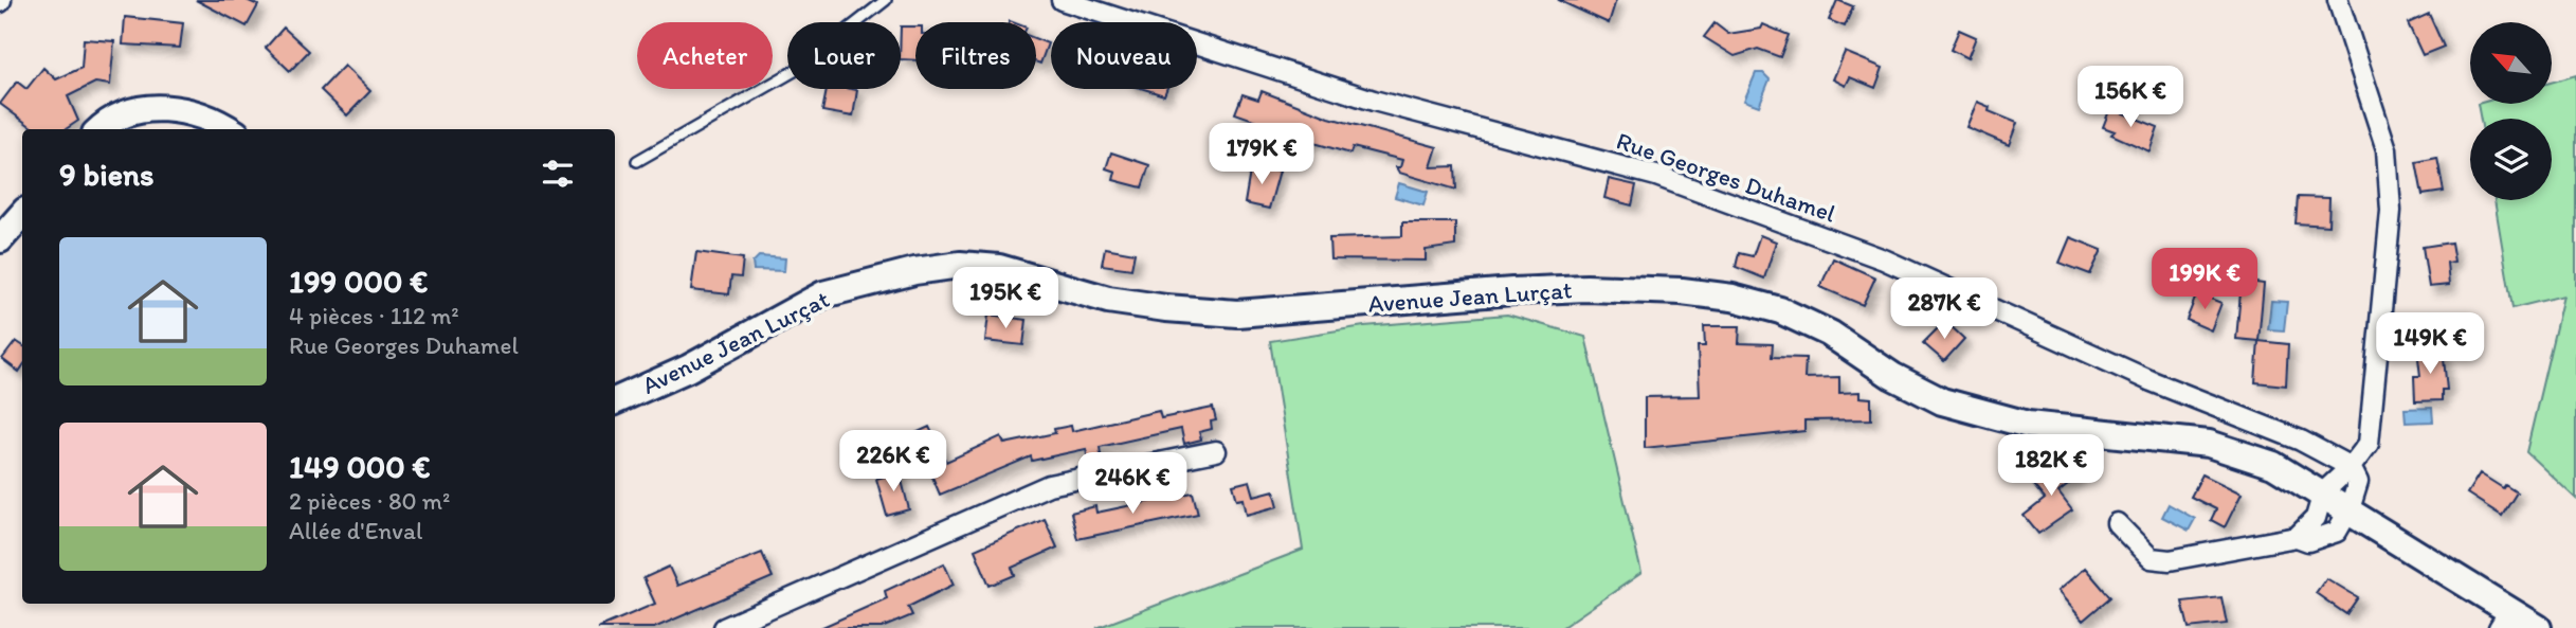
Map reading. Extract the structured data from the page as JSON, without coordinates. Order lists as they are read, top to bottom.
{
  "streets": {
    "main road": ["Avenue Jean Lurçat"],
    "street": ["Rue Georges Duhamel"]
  },
  "north": "top left",
  "page": {
    "chip": [
      "Acheter",
      "Louer",
      "Filtres",
      "Nouveau"
    ],
    "price": [
      "156K €",
      "179K €",
      "199K €",
      "195K €",
      "287K €",
      "149K €",
      "226K €",
      "182K €",
      "246K €"
    ],
    "heading": "9 biens",
    "list": [
      {
        "name": "199 000 €",
        "note": "4 pièces · 112 m² · Rue Georges Duhamel"
      },
      {
        "name": "149 000 €",
        "note": "2 pièces · 80 m² · Allée d'Enval"
      }
    ]
  }
}
